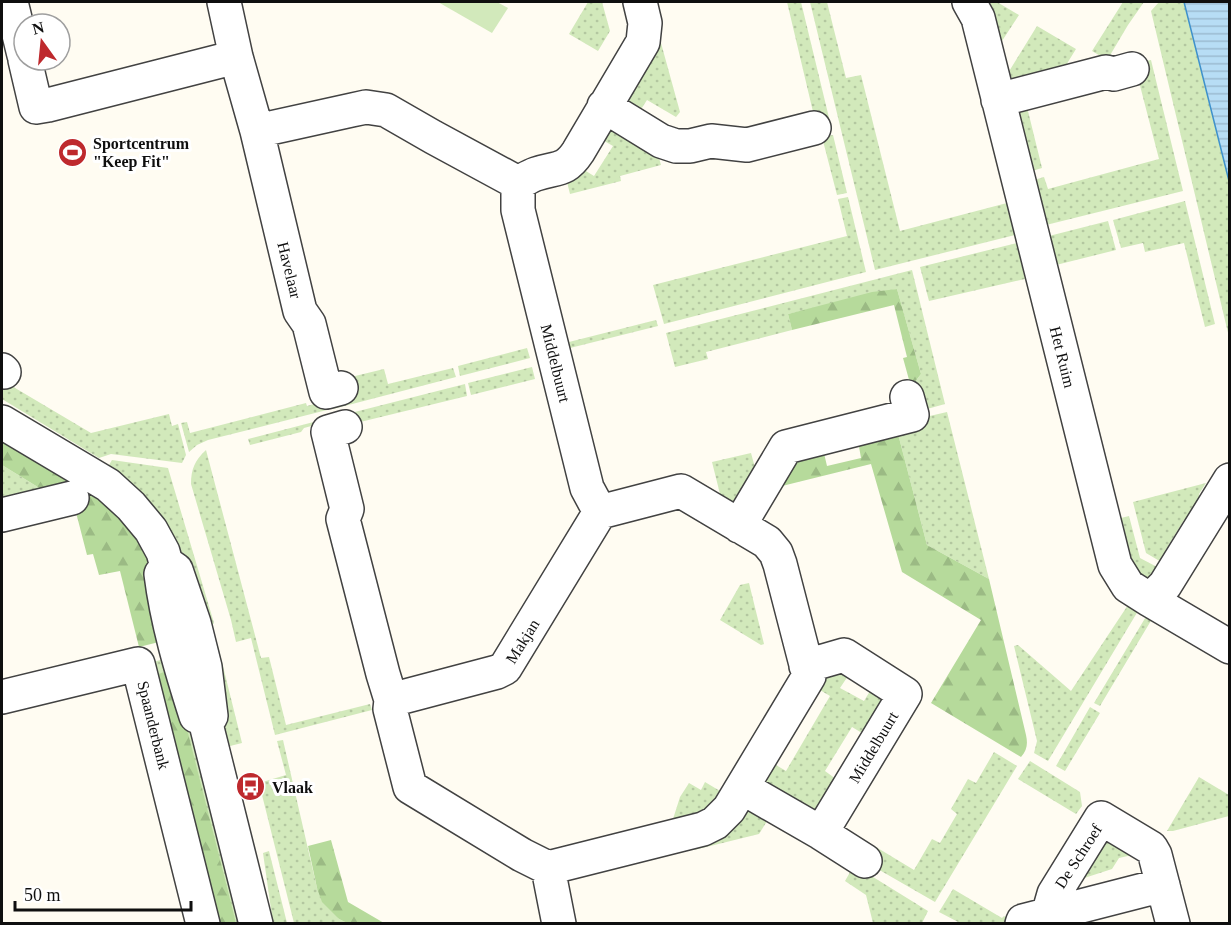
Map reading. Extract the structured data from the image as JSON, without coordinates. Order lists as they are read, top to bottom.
{
  "streets": {
    "street": [
      "Havelaar",
      "Het Ruim",
      "Middelbuurt",
      "Makjan",
      "Spaanderbank",
      "De Schroef"
    ]
  },
  "crossings": [
    ["Middelbuurt", "Makjan"]
  ],
  "places": {
    "sports": ["Sportcentrum \"Keep Fit\""],
    "bus stop": ["Vlaak"]
  },
  "scale_bar": "50 m",
  "north": "top"
}
